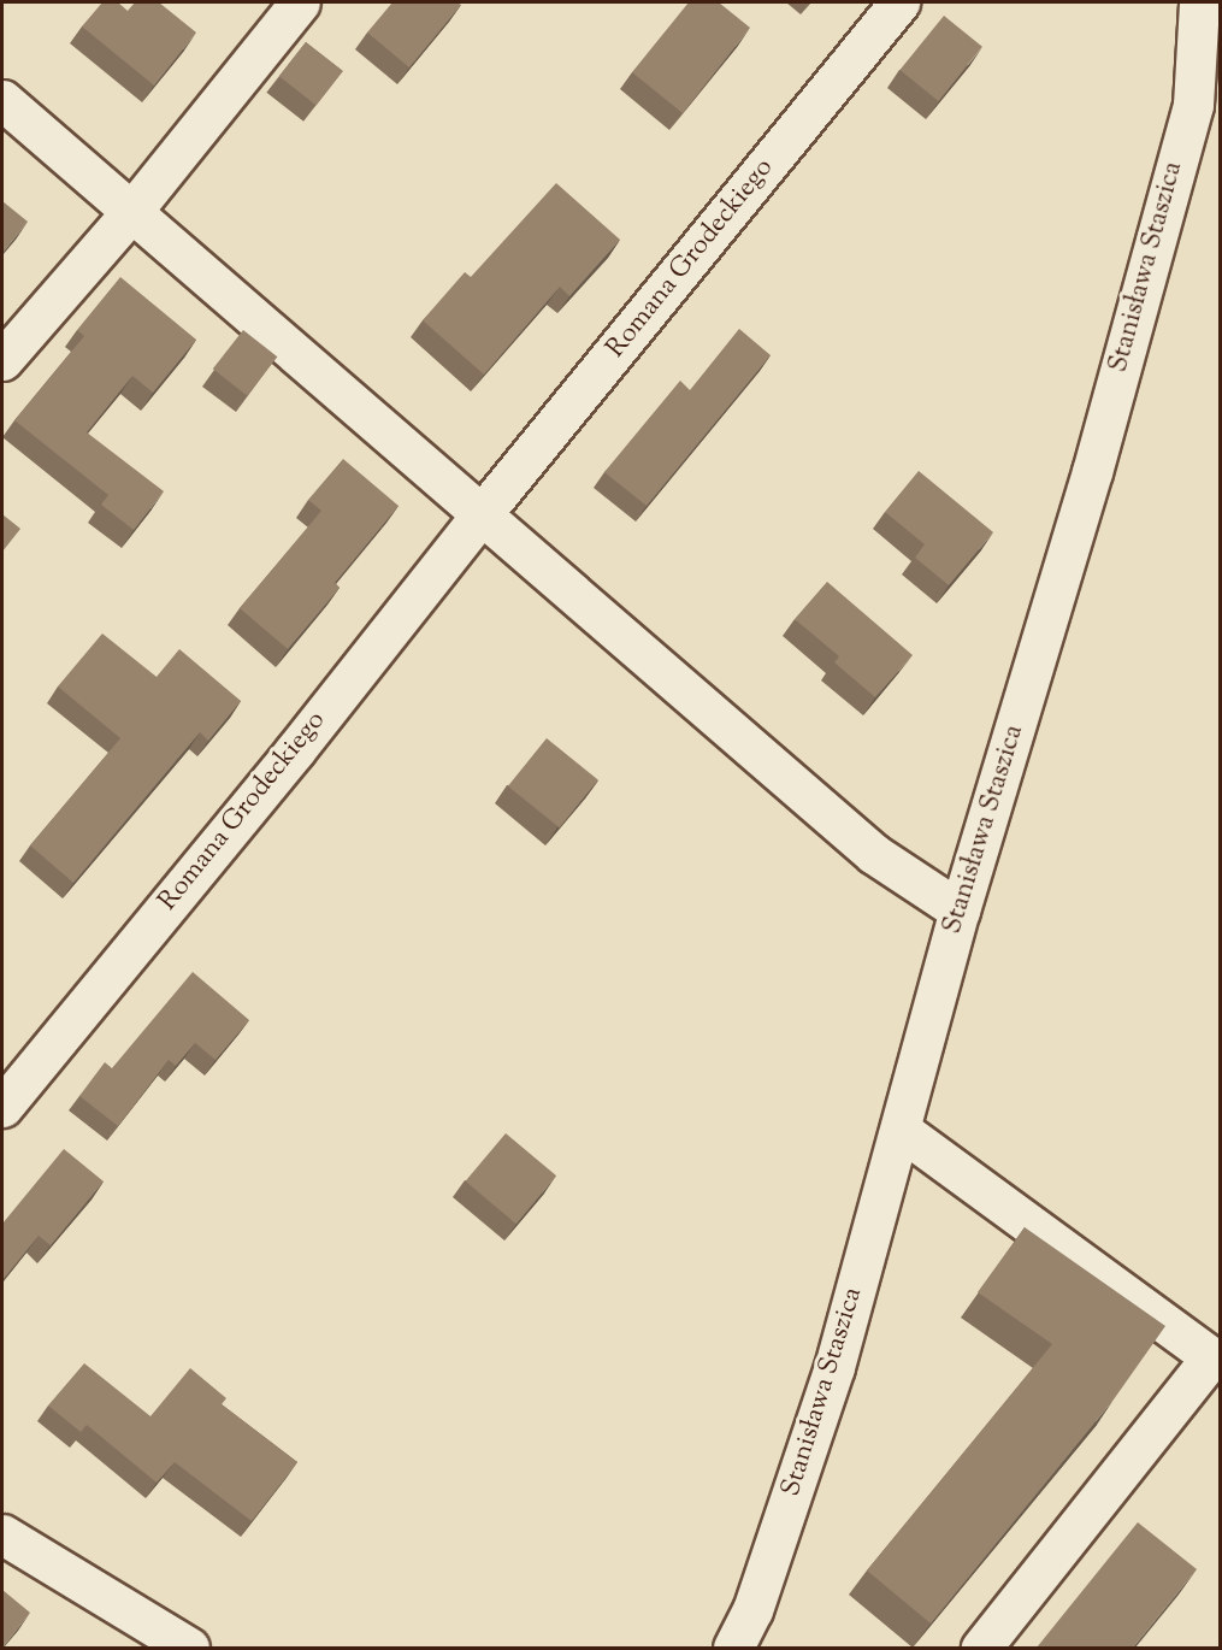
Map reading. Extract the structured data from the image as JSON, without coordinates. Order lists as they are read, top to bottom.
{
  "streets": {
    "street": ["Romana Grodeckiego", "Stanisława Staszica"]
  }
}
